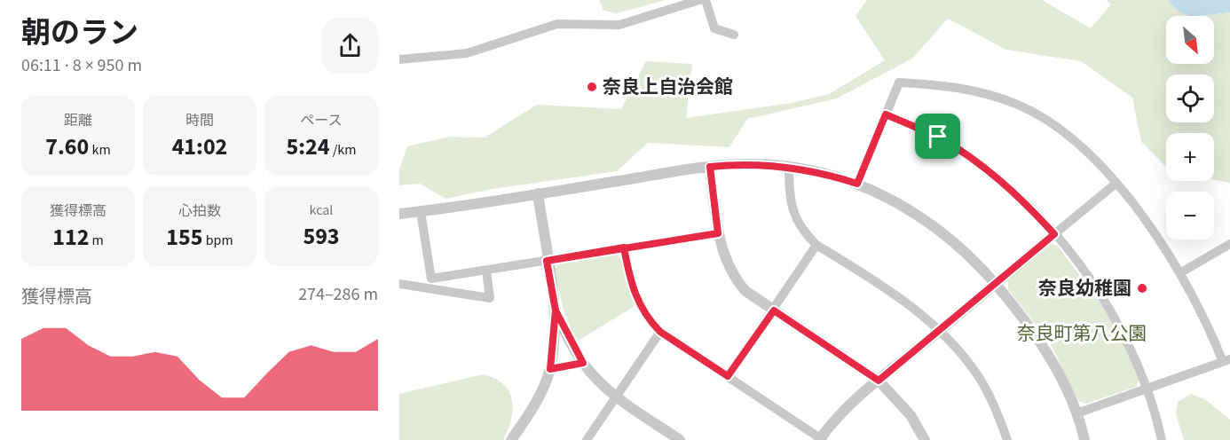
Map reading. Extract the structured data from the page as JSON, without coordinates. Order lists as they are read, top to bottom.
{
  "parks": ["奈良町第八公園"],
  "places": ["奈良上自治会館", "奈良幼稚園"],
  "north": "bottom right",
  "page": {
    "heading": ["朝のラン", "06:11 · 8 × 950 m"],
    "map_buttons": ["+", "−"],
    "stats": [
      ["距離", "7.60 km"],
      ["時間", "41:02"],
      ["ペース", "5:24 /km"],
      ["獲得標高", "112 m"],
      ["心拍数", "155 bpm"],
      ["kcal", "593"]
    ],
    "chart": ["獲得標高", "274–286 m"]
  }
}
